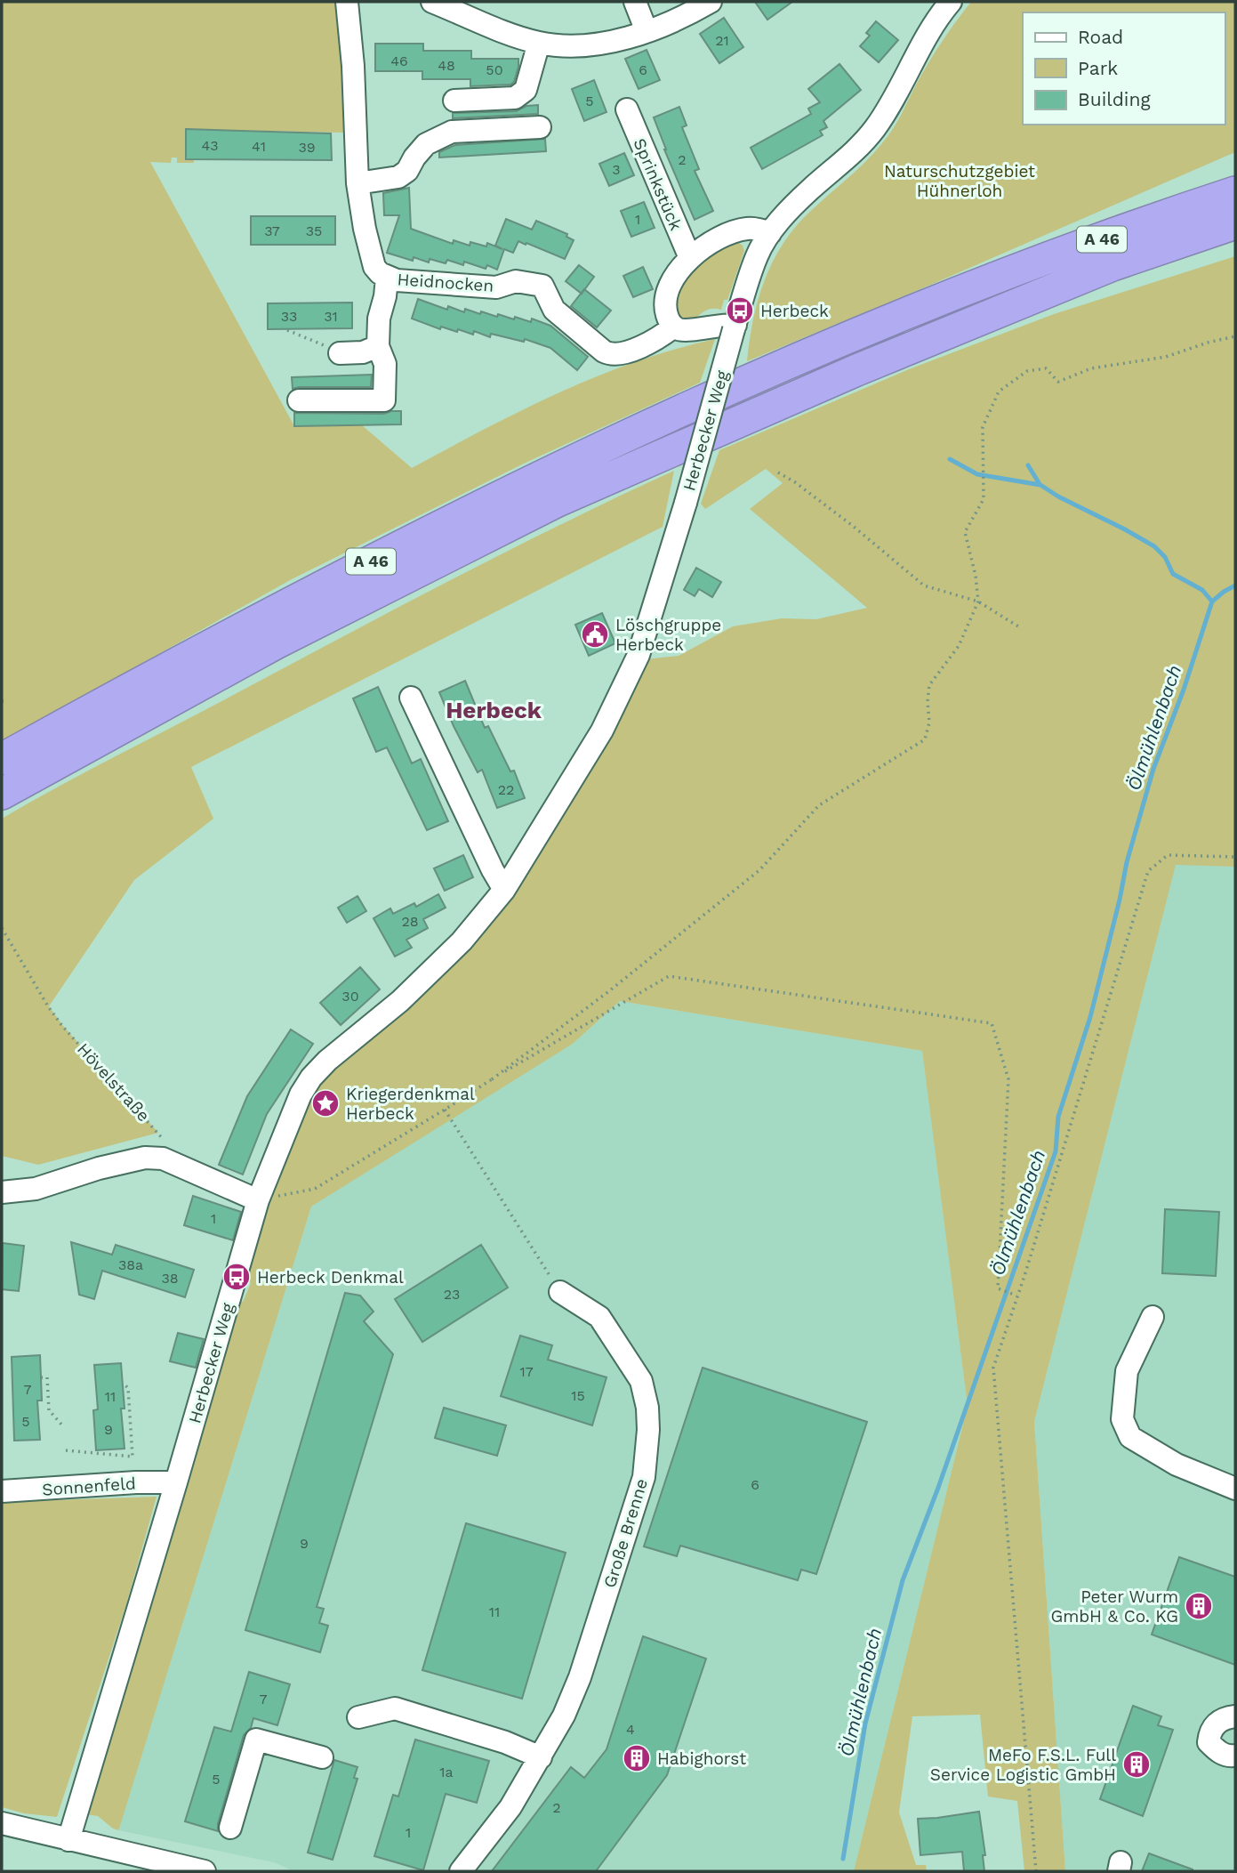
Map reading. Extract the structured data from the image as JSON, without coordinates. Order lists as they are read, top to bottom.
{
  "streets": {
    "highway": ["A 46"],
    "street": [
      "Sprinkstück",
      "Heidnocken",
      "Herbecker Weg",
      "Sonnenfeld",
      "Große Brenne"
    ],
    "path": ["Hövelstraße"]
  },
  "crossings": [
    ["Herbecker Weg", "Sonnenfeld"]
  ],
  "districts": ["Herbeck"],
  "water": ["Ölmühlenbach"],
  "parks": ["Naturschutzgebiet Hühnerloh"],
  "places": {
    "bus stop": ["Herbeck", "Herbeck Denkmal"],
    "public building": ["Löschgruppe Herbeck"],
    "place": ["Kriegerdenkmal Herbeck"],
    "building": ["Peter Wurm GmbH & Co. KG", "Habighorst", "MeFo F.S.L. Full Service Logistic GmbH"]
  },
  "house_numbers": [
    "21",
    "46",
    "48",
    "50",
    "6",
    "5",
    "43",
    "41",
    "39",
    "2",
    "3",
    "1",
    "37",
    "35",
    "33",
    "31",
    "22",
    "28",
    "30",
    "1",
    "38a",
    "38",
    "23",
    "17",
    "7",
    "15",
    "11",
    "5",
    "9",
    "6",
    "9",
    "11",
    "7",
    "4",
    "1a",
    "5",
    "2",
    "1"
  ],
  "legend": ["Road", "Park", "Building"]
}
